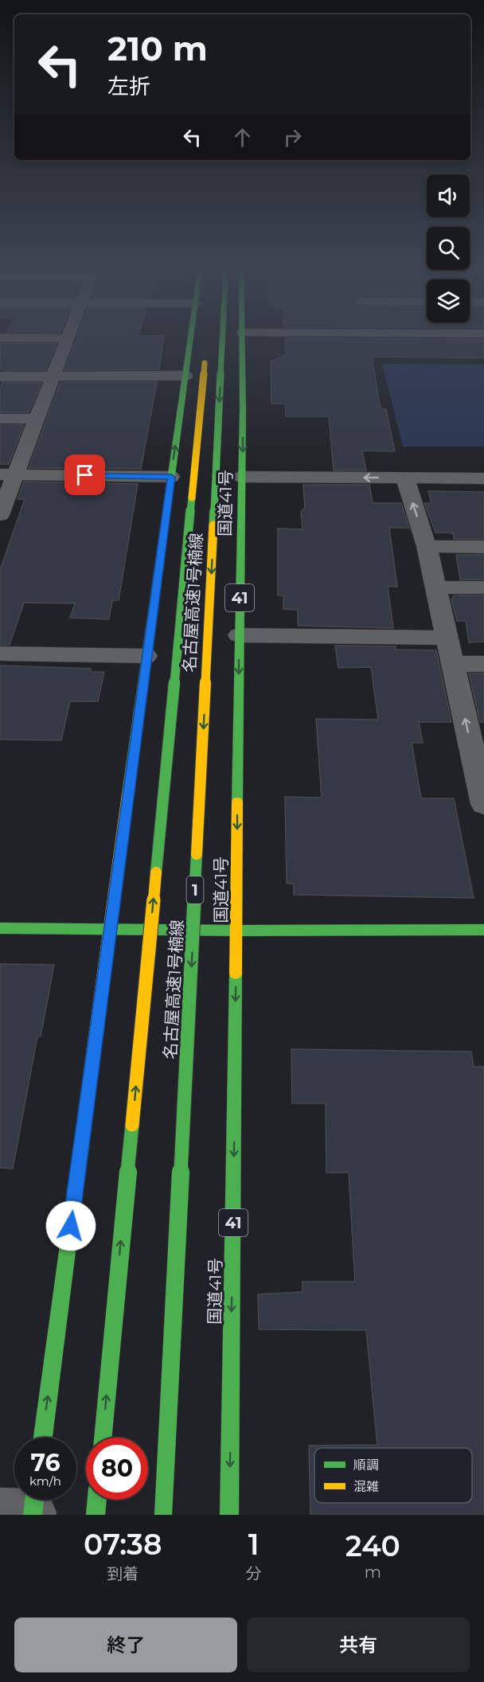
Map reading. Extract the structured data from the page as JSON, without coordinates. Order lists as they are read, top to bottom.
{
  "streets": {
    "main road": [
      "国道41号",
      "41",
      "名古屋高速1号楠線",
      "1"
    ]
  },
  "one_way": ["国道41号"],
  "legend": ["順調", "混雑"],
  "page": {
    "turn": ["210 m", "左折"],
    "speed": "76 km/h",
    "limit": "80",
    "eta": [
      "07:38",
      "到着",
      "1",
      "分",
      "240",
      "m"
    ],
    "buttons": ["終了", "共有"]
  }
}
